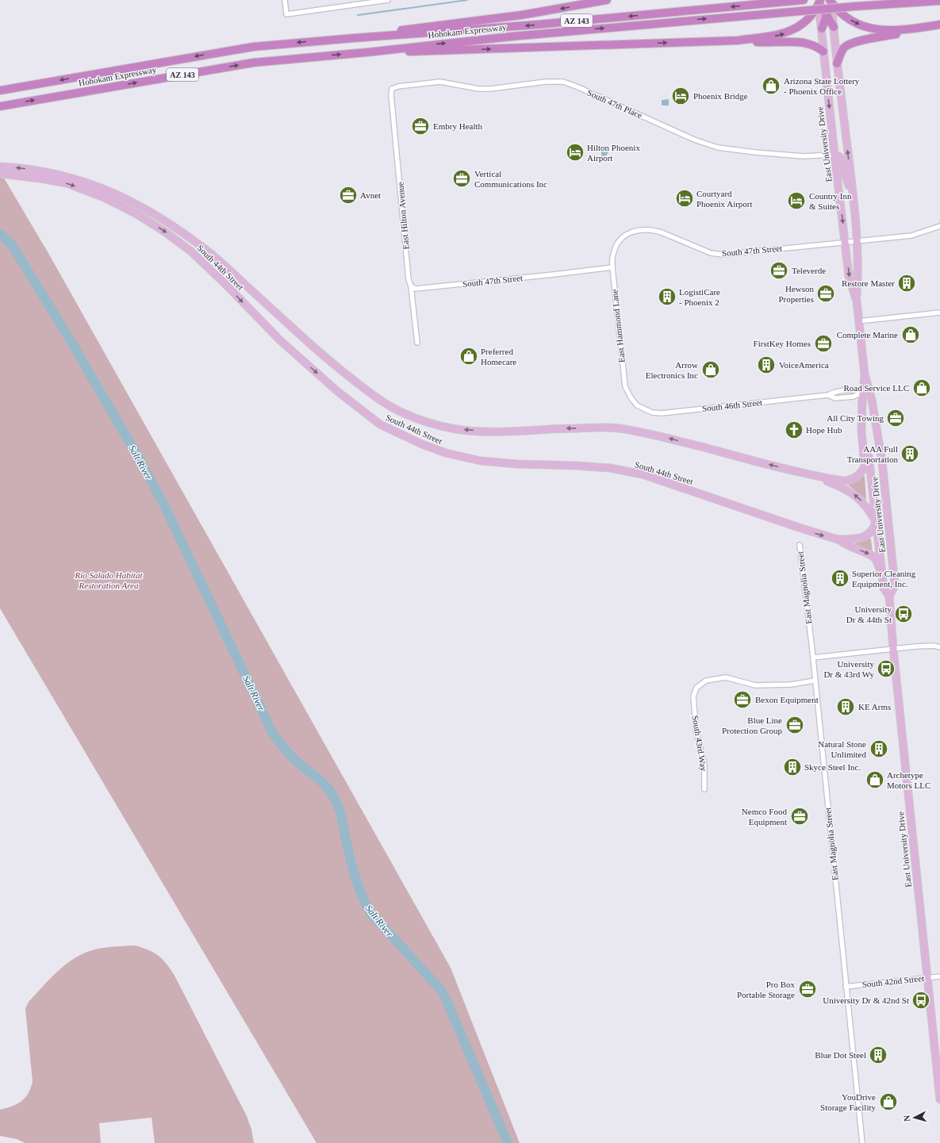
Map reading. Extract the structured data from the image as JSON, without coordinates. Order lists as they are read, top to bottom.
{
  "streets": {
    "highway": ["AZ 143", "Hohokam Expressway"],
    "main road": ["East University Drive", "South 44th Street"],
    "street": [
      "South 47th Place",
      "East Hilton Avenue",
      "South 47th Street",
      "East Hammond Lane",
      "South 46th Street",
      "East Magnolia Street",
      "South 43rd Way",
      "South 42nd Street"
    ]
  },
  "crossings": [
    ["South 47th Place", "East University Drive"],
    ["South 47th Place", "East Hilton Avenue"],
    ["East University Drive", "South 47th Street"],
    ["East University Drive", "South 46th Street"],
    ["East University Drive", "South 42nd Street"],
    ["East Hilton Avenue", "South 47th Street"],
    ["South 47th Street", "East Hammond Lane"],
    ["East Hammond Lane", "South 46th Street"],
    ["East Magnolia Street", "South 43rd Way"],
    ["East Magnolia Street", "South 42nd Street"]
  ],
  "water": ["Salt River"],
  "parks": ["Rio Salado Habitat Restoration Area"],
  "places": {
    "shop": [
      "Arizona State Lottery - Phoenix Office",
      "Complete Marine",
      "Preferred Homecare",
      "Arrow Electronics Inc",
      "Road Service LLC",
      "Archetype Motors LLC",
      "YouDrive Storage Facility"
    ],
    "hotel": [
      "Phoenix Bridge",
      "Hilton Phoenix Airport",
      "Courtyard Phoenix Airport",
      "Country Inn & Suites"
    ],
    "office": [
      "Embry Health",
      "Vertical Communications Inc",
      "Avnet",
      "Televerde",
      "Hewson Properties",
      "FirstKey Homes",
      "All City Towing",
      "Bexon Equipment",
      "Blue Line Protection Group",
      "Nemco Food Equipment",
      "Pro Box Portable Storage"
    ],
    "building": [
      "Restore Master",
      "LogistiCare - Phoenix 2",
      "VoiceAmerica",
      "AAA Full Transportation",
      "Superior Cleaning Equipment, Inc.",
      "KE Arms",
      "Natural Stone Unlimited",
      "Skyce Steel Inc.",
      "Blue Dot Steel"
    ],
    "church": ["Hope Hub"],
    "bus stop": ["University Dr & 44th St", "University Dr & 43rd Wy", "University Dr & 42nd St"]
  },
  "north": "left"
}
